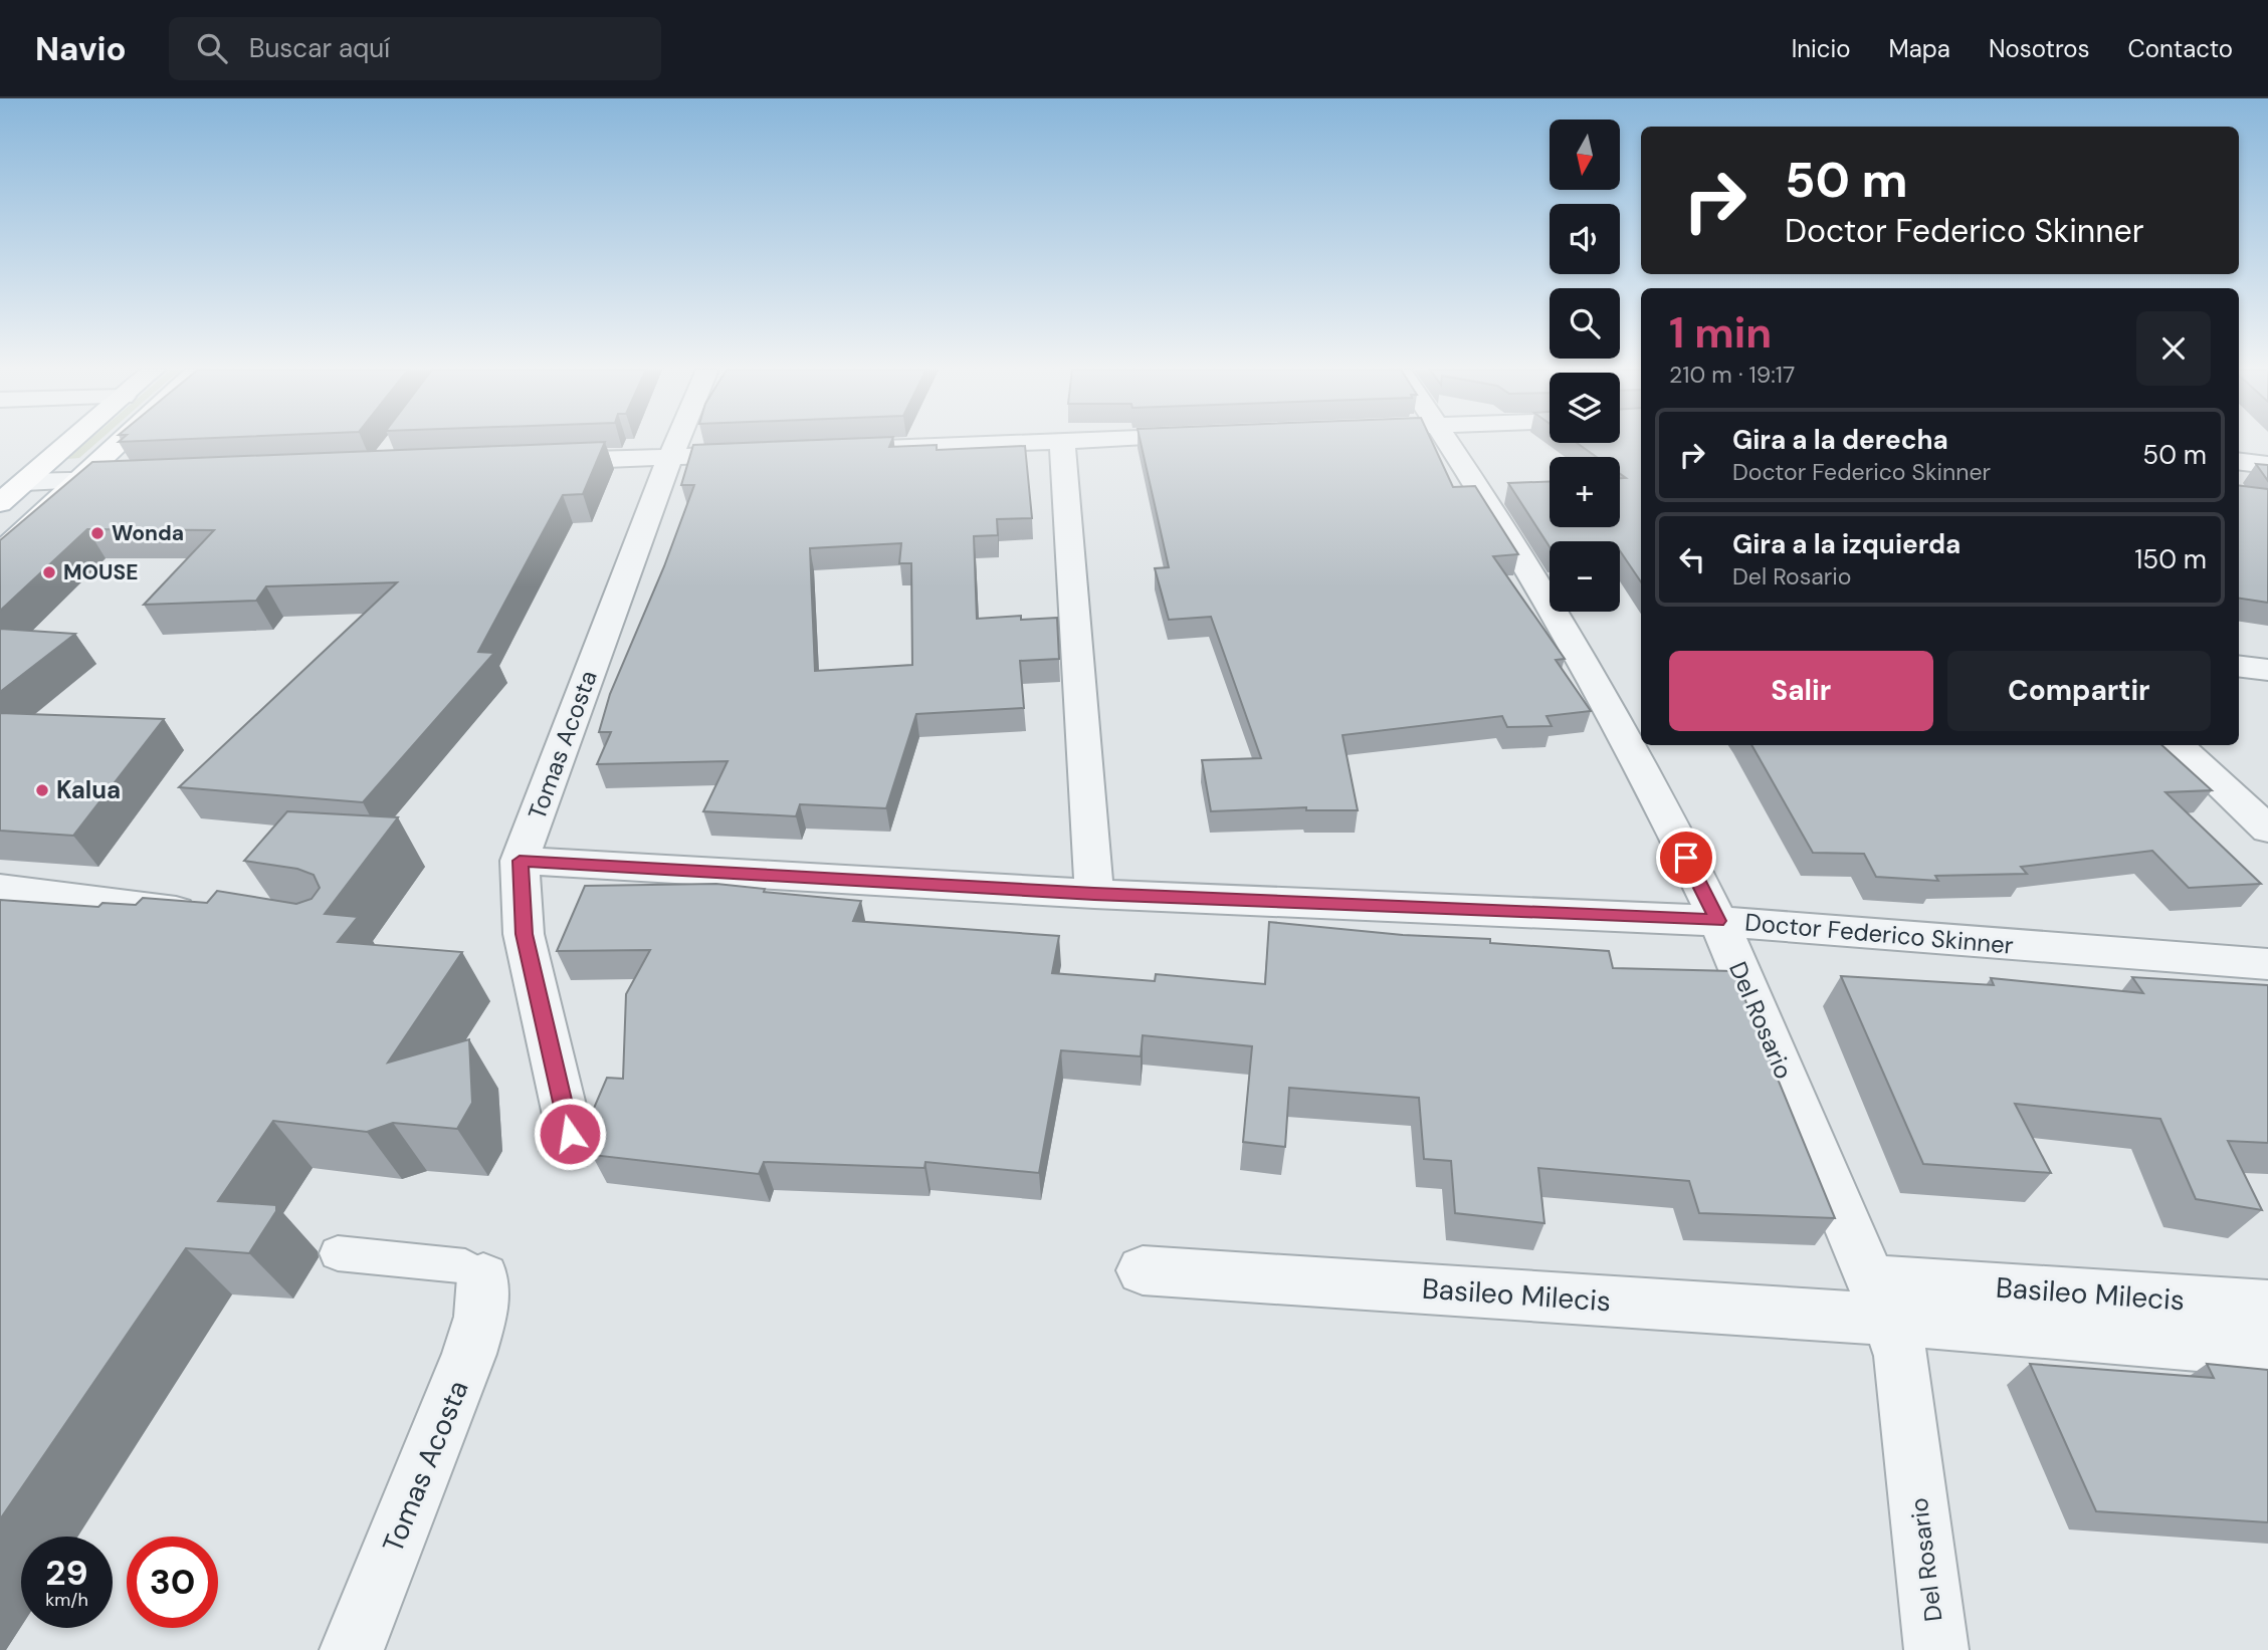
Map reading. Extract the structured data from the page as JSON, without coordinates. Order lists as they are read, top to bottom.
{
  "streets": {
    "street": [
      "Tomas Acosta",
      "Doctor Federico Skinner",
      "Del Rosario",
      "Basileo Milecis"
    ]
  },
  "crossings": [
    ["Tomas Acosta", "Doctor Federico Skinner"],
    ["Doctor Federico Skinner", "Del Rosario"],
    ["Del Rosario", "Basileo Milecis"]
  ],
  "places": ["Wonda", "MOUSE", "Kalua"],
  "north": "bottom",
  "page": {
    "header": "Navio",
    "search": "Buscar aquí",
    "nav": [
      "Inicio",
      "Mapa",
      "Nosotros",
      "Contacto"
    ],
    "map_buttons": ["+", "−"],
    "turn": ["50 m", "Doctor Federico Skinner"],
    "heading": ["1 min", "210 m · 19:17"],
    "list": [
      {
        "name": "Gira a la derecha",
        "note": "Doctor Federico Skinner",
        "value": "50 m"
      },
      {
        "name": "Gira a la izquierda",
        "note": "Del Rosario",
        "value": "150 m"
      }
    ],
    "buttons": ["Salir", "Compartir"],
    "speed": "29 km/h",
    "limit": "30"
  }
}
